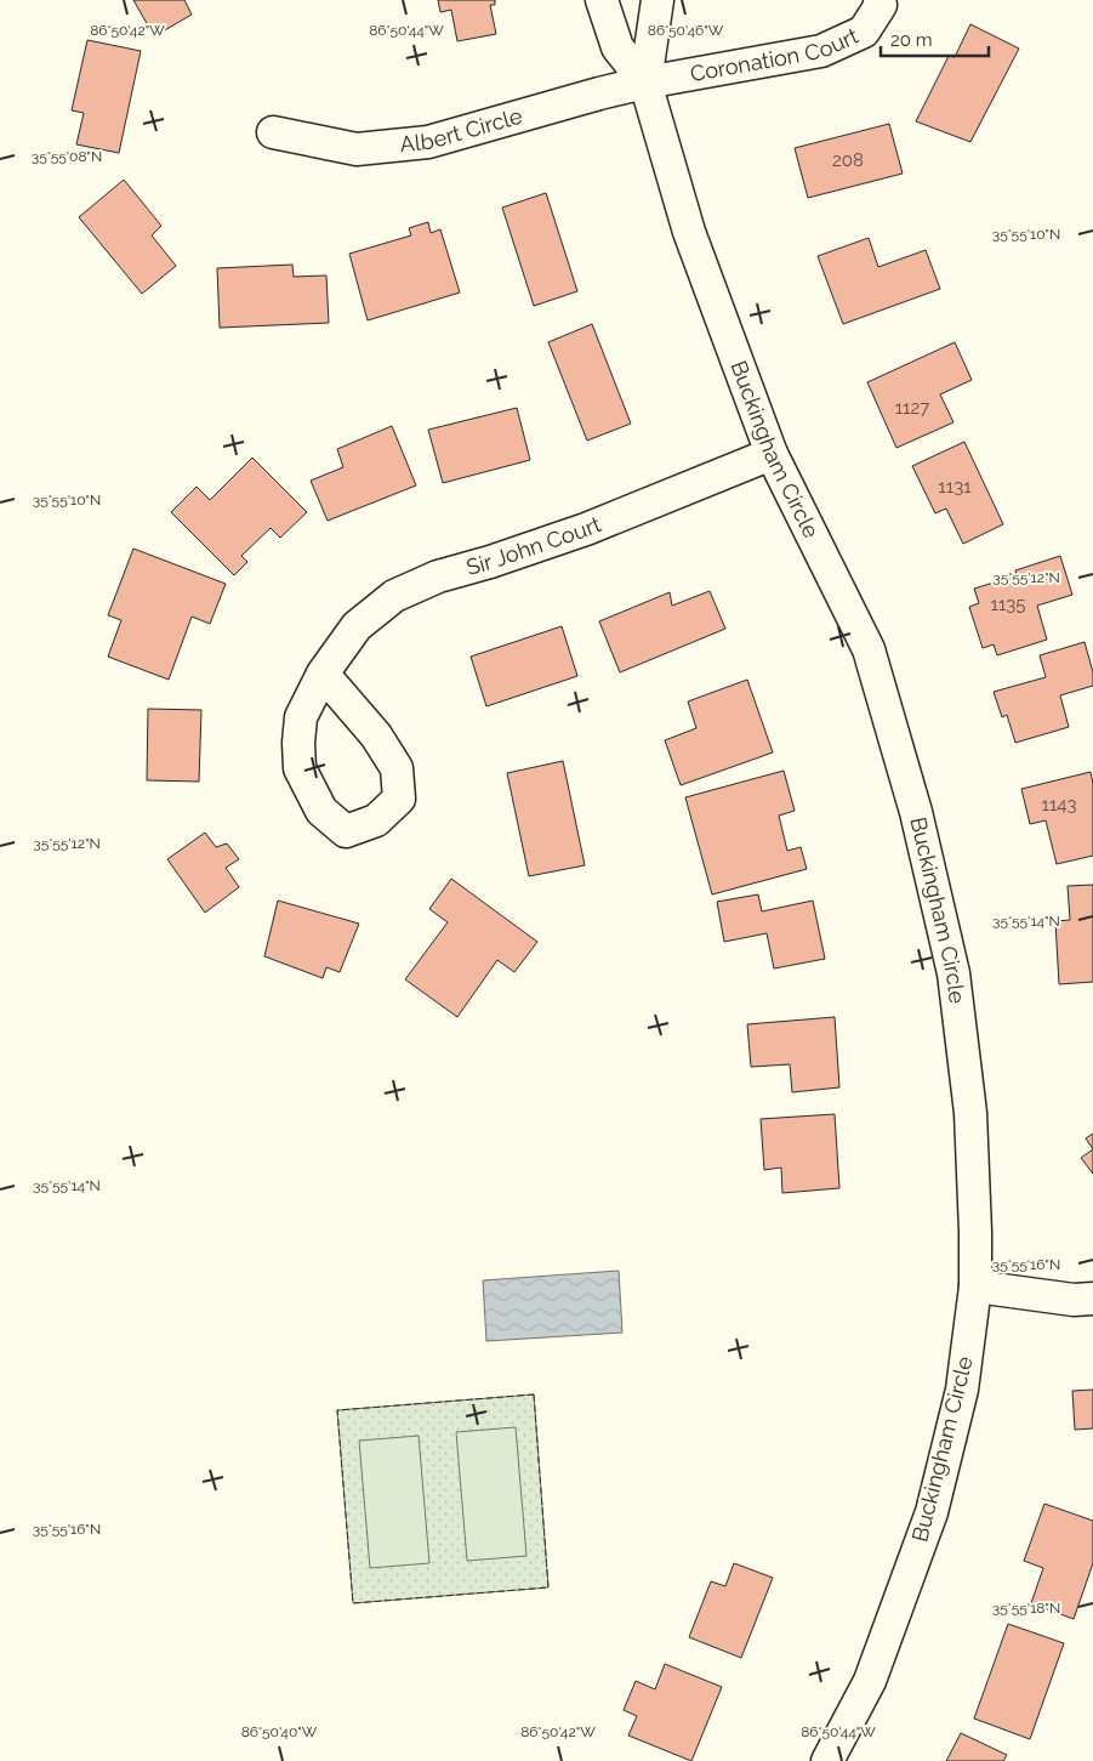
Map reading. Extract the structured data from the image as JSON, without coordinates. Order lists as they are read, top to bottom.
{
  "streets": {
    "street": [
      "Coronation Court",
      "Albert Circle",
      "Buckingham Circle",
      "Sir John Court"
    ]
  },
  "crossings": [
    ["Coronation Court", "Albert Circle"],
    ["Coronation Court", "Buckingham Circle"],
    ["Albert Circle", "Buckingham Circle"],
    ["Buckingham Circle", "Sir John Court"]
  ],
  "house_numbers": [
    "208",
    "1127",
    "1131",
    "1135",
    "1143"
  ],
  "scale_bar": "20 m",
  "coordinates": [
    "86°50'46\"W",
    "86°50'42\"W",
    "86°50'44\"W",
    "35°55'08\"N",
    "35°55'10\"N",
    "35°55'12\"N",
    "35°55'14\"N",
    "35°55'16\"N",
    "35°55'18\"N",
    "86°50'40\"W"
  ]
}
